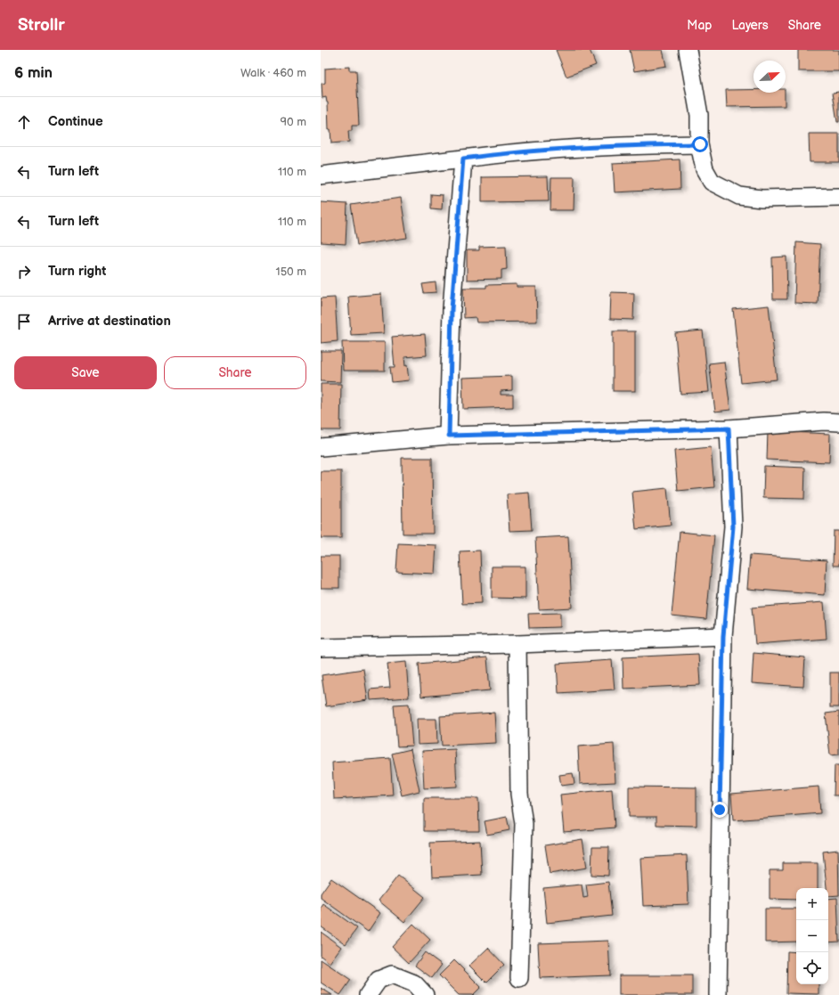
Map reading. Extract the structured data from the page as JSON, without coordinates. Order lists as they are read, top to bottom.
{
  "north": "top right",
  "page": {
    "header": "Strollr",
    "nav": ["Map", "Layers", "Share"],
    "heading": ["6 min", "Walk · 460 m"],
    "list": [
      ["Continue", "90 m"],
      ["Turn left", "110 m"],
      ["Turn left", "110 m"],
      ["Turn right", "150 m"],
      "Arrive at destination"
    ],
    "buttons": ["Save", "Share"],
    "map_buttons": ["+", "−"]
  }
}
